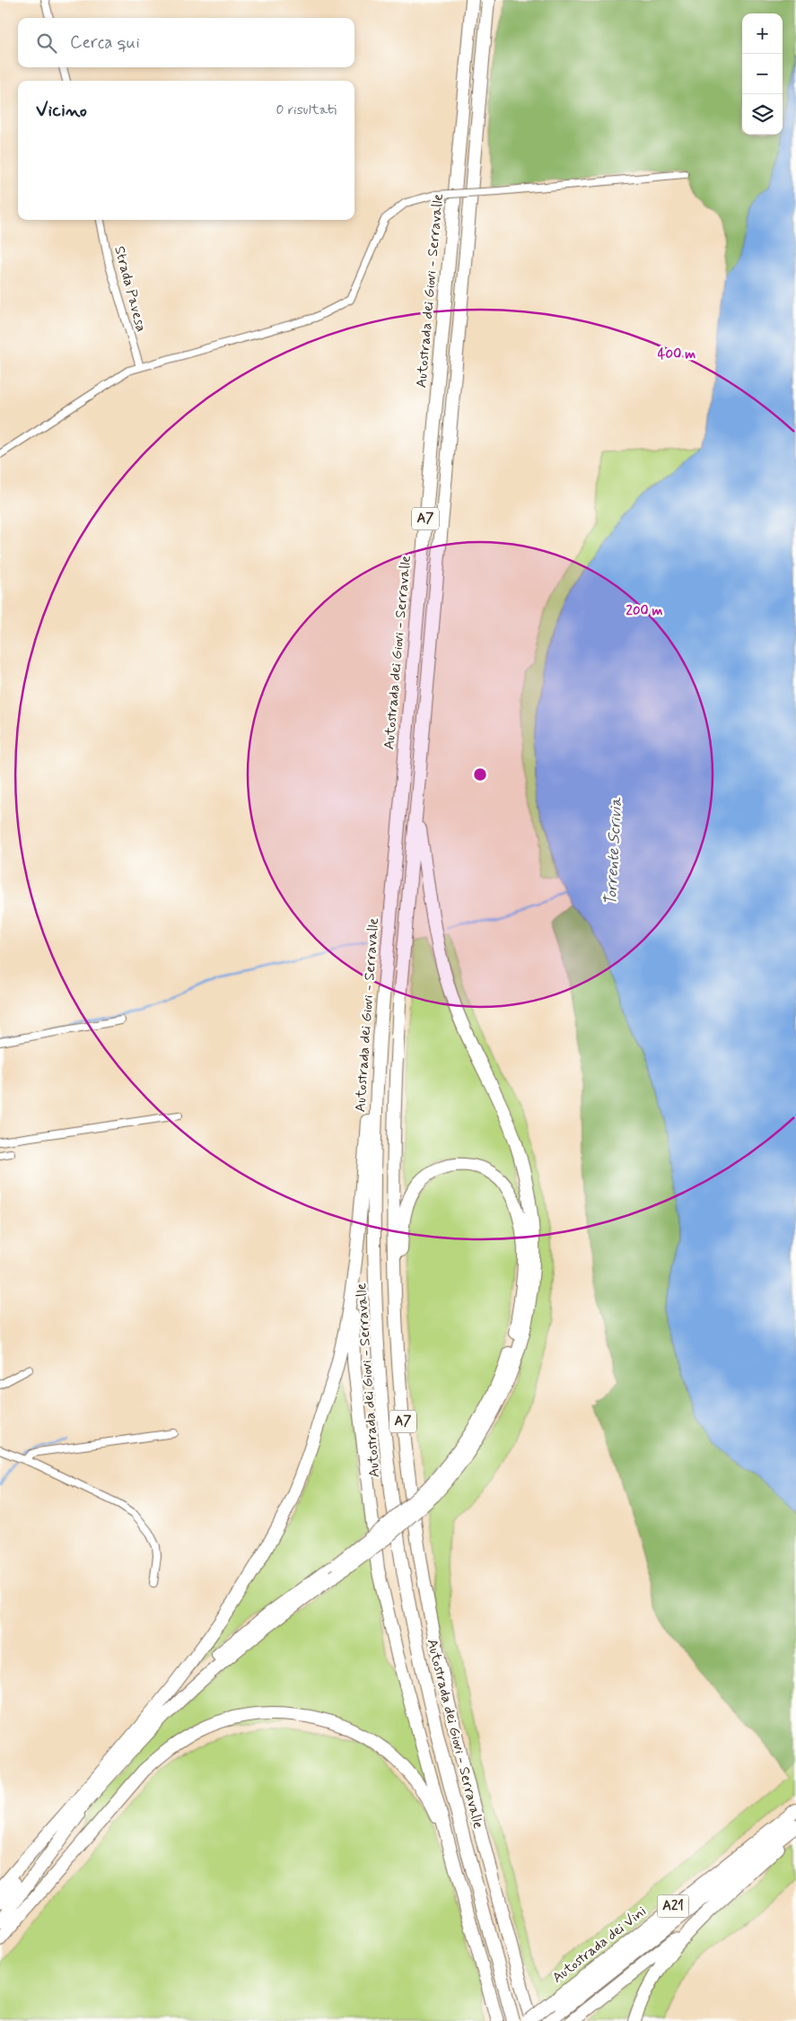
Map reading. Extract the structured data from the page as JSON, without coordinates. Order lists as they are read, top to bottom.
{
  "streets": {
    "highway": [
      "Autostrada dei Giovi - Serravalle",
      "A7",
      "A21",
      "Autostrada dei Vini"
    ],
    "street": ["Strada Pavesa"]
  },
  "crossings": [
    ["Autostrada dei Giovi - Serravalle", "Autostrada dei Vini"]
  ],
  "water": ["Torrente Scrivia"],
  "page": {
    "map_buttons": ["+", "−"],
    "search": "Cerca qui",
    "heading": ["Vicino", "0 risultati"]
  },
  "rings": ["400 m", "200 m"]
}
